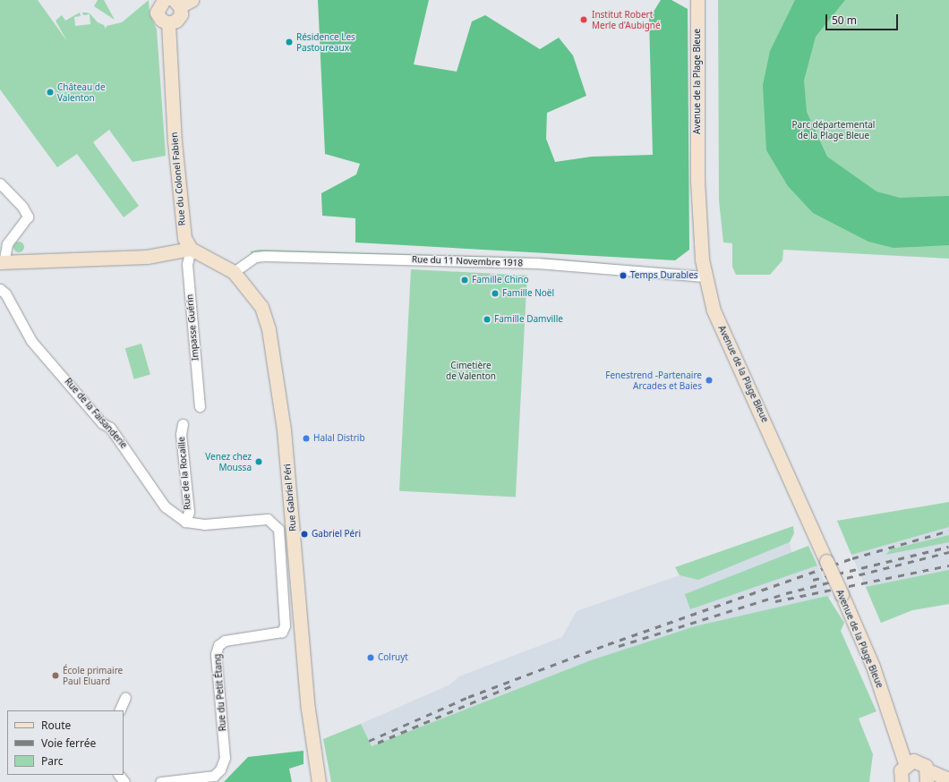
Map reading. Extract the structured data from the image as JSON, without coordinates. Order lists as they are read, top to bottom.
{
  "streets": {
    "street": [
      "Avenue de la Plage Bleue",
      "Rue du Colonel Fabien",
      "Rue du 11 Novembre 1918",
      "Impasse Guérin",
      "Rue de la Faisanderie",
      "Rue de la Rocaille",
      "Rue Gabriel Péri",
      "Rue du Petit Étang"
    ]
  },
  "crossings": [
    ["Avenue de la Plage Bleue", "Rue du 11 Novembre 1918"],
    ["Rue du Colonel Fabien", "Impasse Guérin"],
    ["Rue du Colonel Fabien", "Rue Gabriel Péri"],
    ["Rue du 11 Novembre 1918", "Rue Gabriel Péri"],
    ["Impasse Guérin", "Rue Gabriel Péri"],
    ["Rue de la Faisanderie", "Rue de la Rocaille"],
    ["Rue de la Faisanderie", "Rue du Petit Étang"]
  ],
  "parks": ["Parc départemental de la Plage Bleue", "Cimetière de Valenton"],
  "places": [
    "Institut Robert Merle d'Aubigné",
    "Résidence Les Pastoureaux",
    "Château de Valenton",
    "Temps Durables",
    "Famille Chino",
    "Famille Noël",
    "Famille Damville",
    "Fenestrend -Partenaire Arcades et Baies",
    "Halal Distrib",
    "Venez chez Moussa",
    "Gabriel Péri",
    "Colruyt",
    "École primaire Paul Eluard"
  ],
  "legend": ["Route", "Voie ferrée", "Parc"],
  "scale_bar": "50 m"
}
